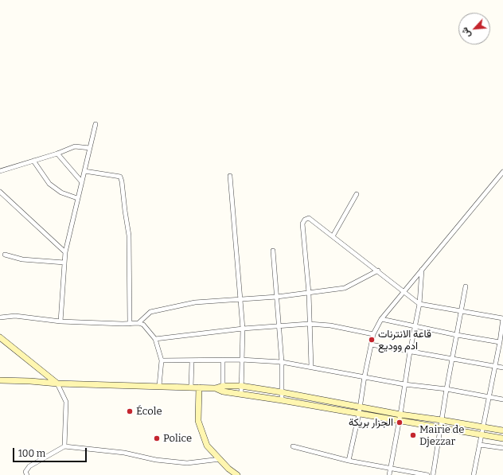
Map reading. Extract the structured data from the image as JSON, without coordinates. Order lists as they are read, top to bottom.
{
  "places": [
    "قاعة الانترنات ادم ووديع",
    "École",
    "الجزار بريكة",
    "Mairie de Djezzar",
    "Police"
  ],
  "scale_bar": "100 m",
  "north": "bottom left"
}
